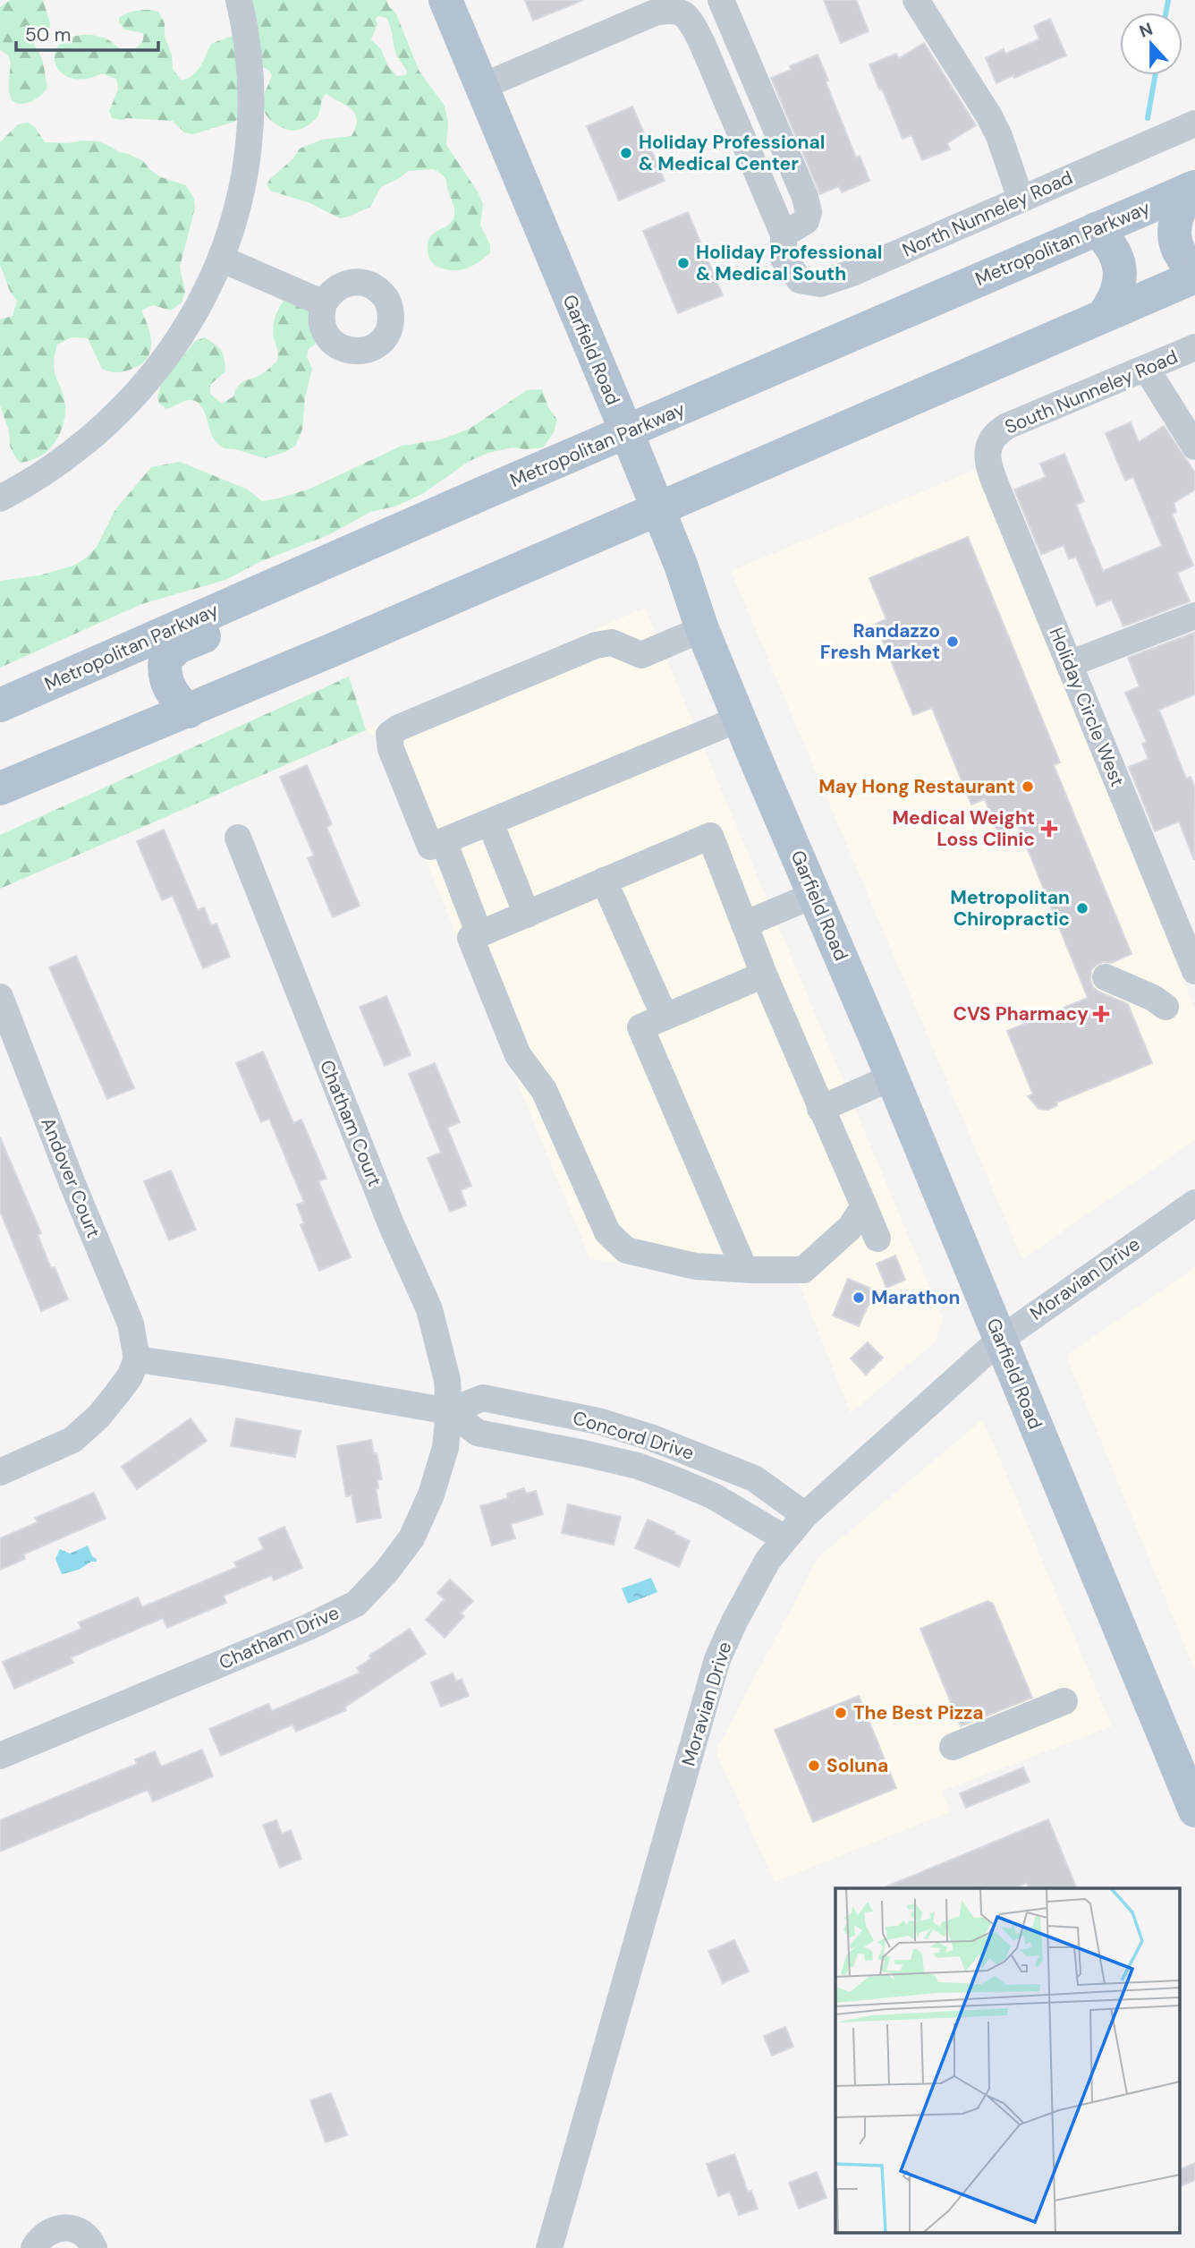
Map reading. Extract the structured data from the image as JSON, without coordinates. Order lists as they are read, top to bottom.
{
  "streets": {
    "main road": ["Metropolitan Parkway", "Garfield Road"],
    "street": [
      "North Nunneley Road",
      "South Nunneley Road",
      "Holiday Circle West",
      "Chatham Court",
      "Andover Court",
      "Moravian Drive",
      "Concord Drive",
      "Chatham Drive"
    ]
  },
  "crossings": [
    ["North Nunneley Road", "Garfield Road"],
    ["Metropolitan Parkway", "Garfield Road"],
    ["Garfield Road", "Moravian Drive"],
    ["South Nunneley Road", "Holiday Circle West"],
    ["Chatham Court", "Concord Drive"],
    ["Chatham Court", "Chatham Drive"],
    ["Andover Court", "Concord Drive"],
    ["Moravian Drive", "Concord Drive"],
    ["Concord Drive", "Chatham Drive"]
  ],
  "places": {
    "other": [
      "Holiday Professional & Medical Center",
      "Holiday Professional & Medical South",
      "Randazzo Fresh Market",
      "May Hong Restaurant",
      "Metropolitan Chiropractic",
      "Marathon",
      "The Best Pizza",
      "Soluna"
    ],
    "health": ["Medical Weight Loss Clinic", "CVS Pharmacy"]
  },
  "scale_bar": "50 m",
  "north": "top"
}
